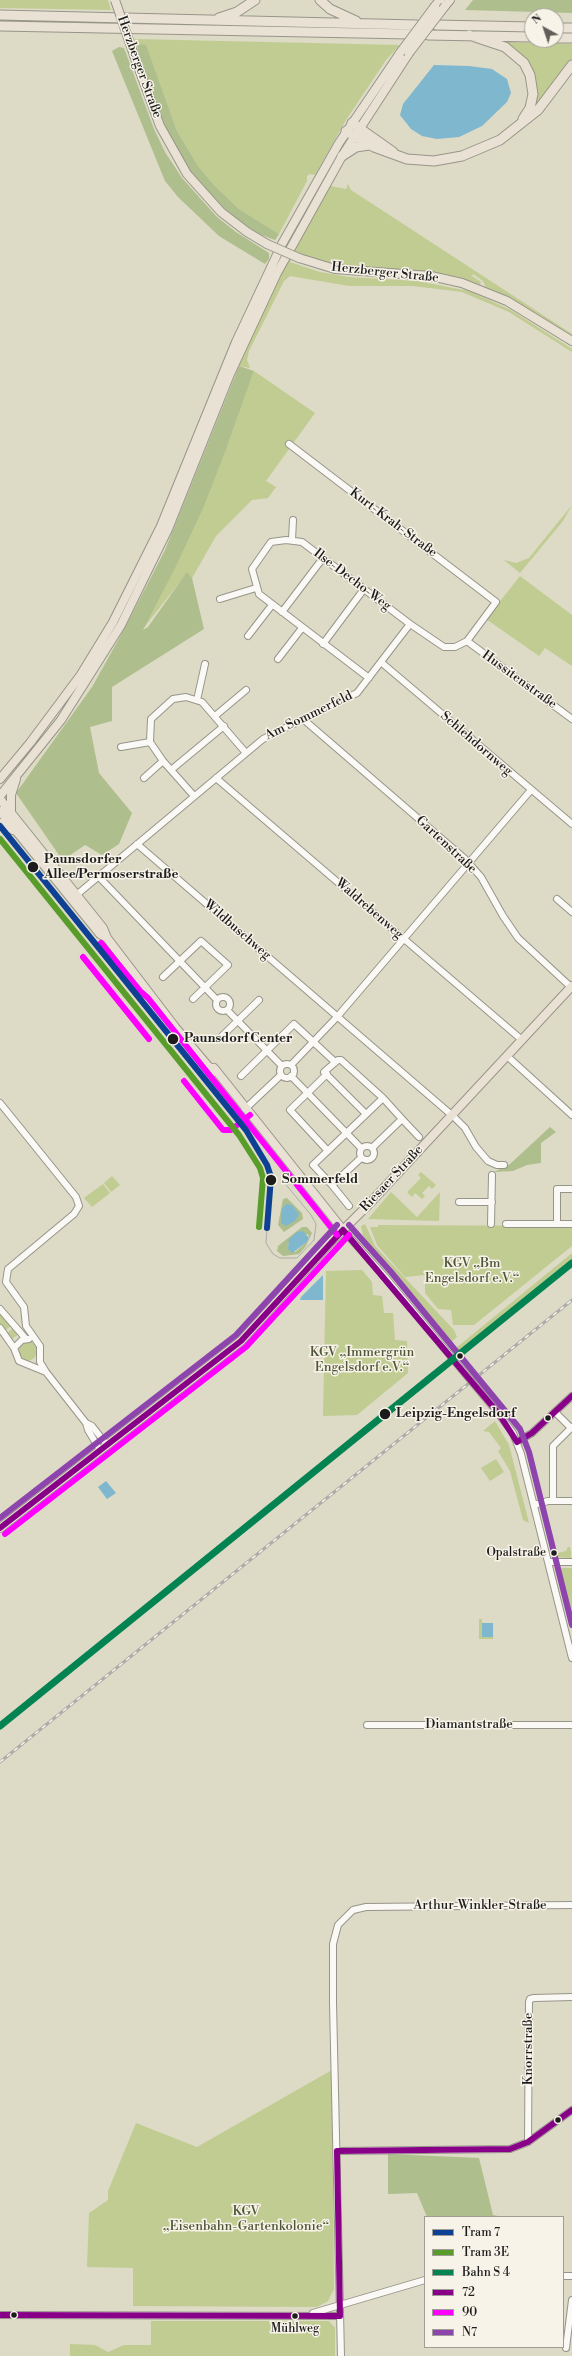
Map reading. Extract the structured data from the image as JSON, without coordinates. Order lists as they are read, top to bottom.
{
  "streets": {
    "main road": ["Herzberger Straße", "Riesaer Straße"],
    "street": [
      "Kurt-Krah-Straße",
      "Ilse-Decho-Weg",
      "Hussitenstraße",
      "Am Sommerfeld",
      "Schlehdornweg",
      "Gartenstraße",
      "Waldrebenweg",
      "Wildbuschweg",
      "Diamantstraße",
      "Arthur-Winkler-Straße",
      "Knorrstraße"
    ]
  },
  "crossings": [
    ["Kurt-Krah-Straße", "Hussitenstraße"],
    ["Ilse-Decho-Weg", "Am Sommerfeld"],
    ["Am Sommerfeld", "Schlehdornweg"],
    ["Am Sommerfeld", "Gartenstraße"],
    ["Am Sommerfeld", "Waldrebenweg"],
    ["Am Sommerfeld", "Wildbuschweg"],
    ["Gartenstraße", "Riesaer Straße"],
    ["Waldrebenweg", "Riesaer Straße"],
    ["Wildbuschweg", "Riesaer Straße"]
  ],
  "parks": ["KGV „Bm Engelsdorf e.V.“", "KGV „Immergrün Engelsdorf e.V.“", "KGV „Eisenbahn-Gartenkolonie“"],
  "places": [
    "Paunsdorfer Allee/Permoserstraße",
    "Paunsdorf Center",
    "Sommerfeld",
    "Leipzig-Engelsdorf",
    "Opalstraße",
    "Mühlweg"
  ],
  "lines": [
    "tram line 7",
    "tram line 3E",
    "transit line 90",
    "transit line N7",
    "transit line 72"
  ],
  "legend": [
    "Tram 7",
    "Tram 3E",
    "Bahn S 4",
    "72",
    "90",
    "N7"
  ],
  "north": "top left"
}
